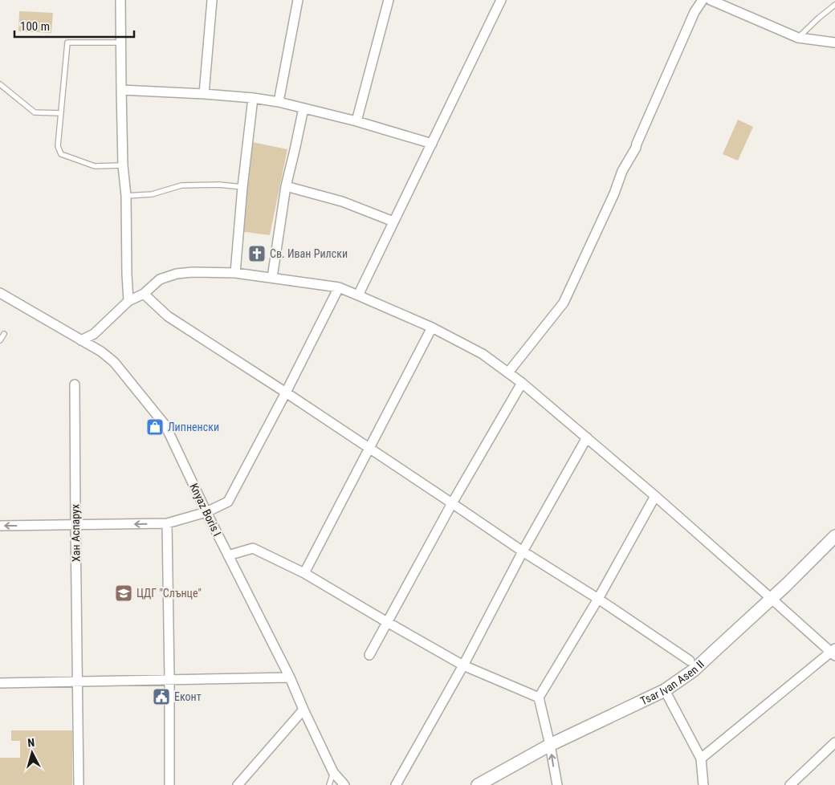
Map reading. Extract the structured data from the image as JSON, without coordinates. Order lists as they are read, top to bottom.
{
  "streets": {
    "street": ["Knyaz Boris I", "Хан Аспарух", "Tsar Ivan Asen II"]
  },
  "places": {
    "church": ["Св. Иван Рилски"],
    "shop": ["Липненски"],
    "school or university": ["ЦДГ \"Слънце\""],
    "public building": ["Еконт"]
  },
  "scale_bar": "100 m",
  "north": "top"
}
